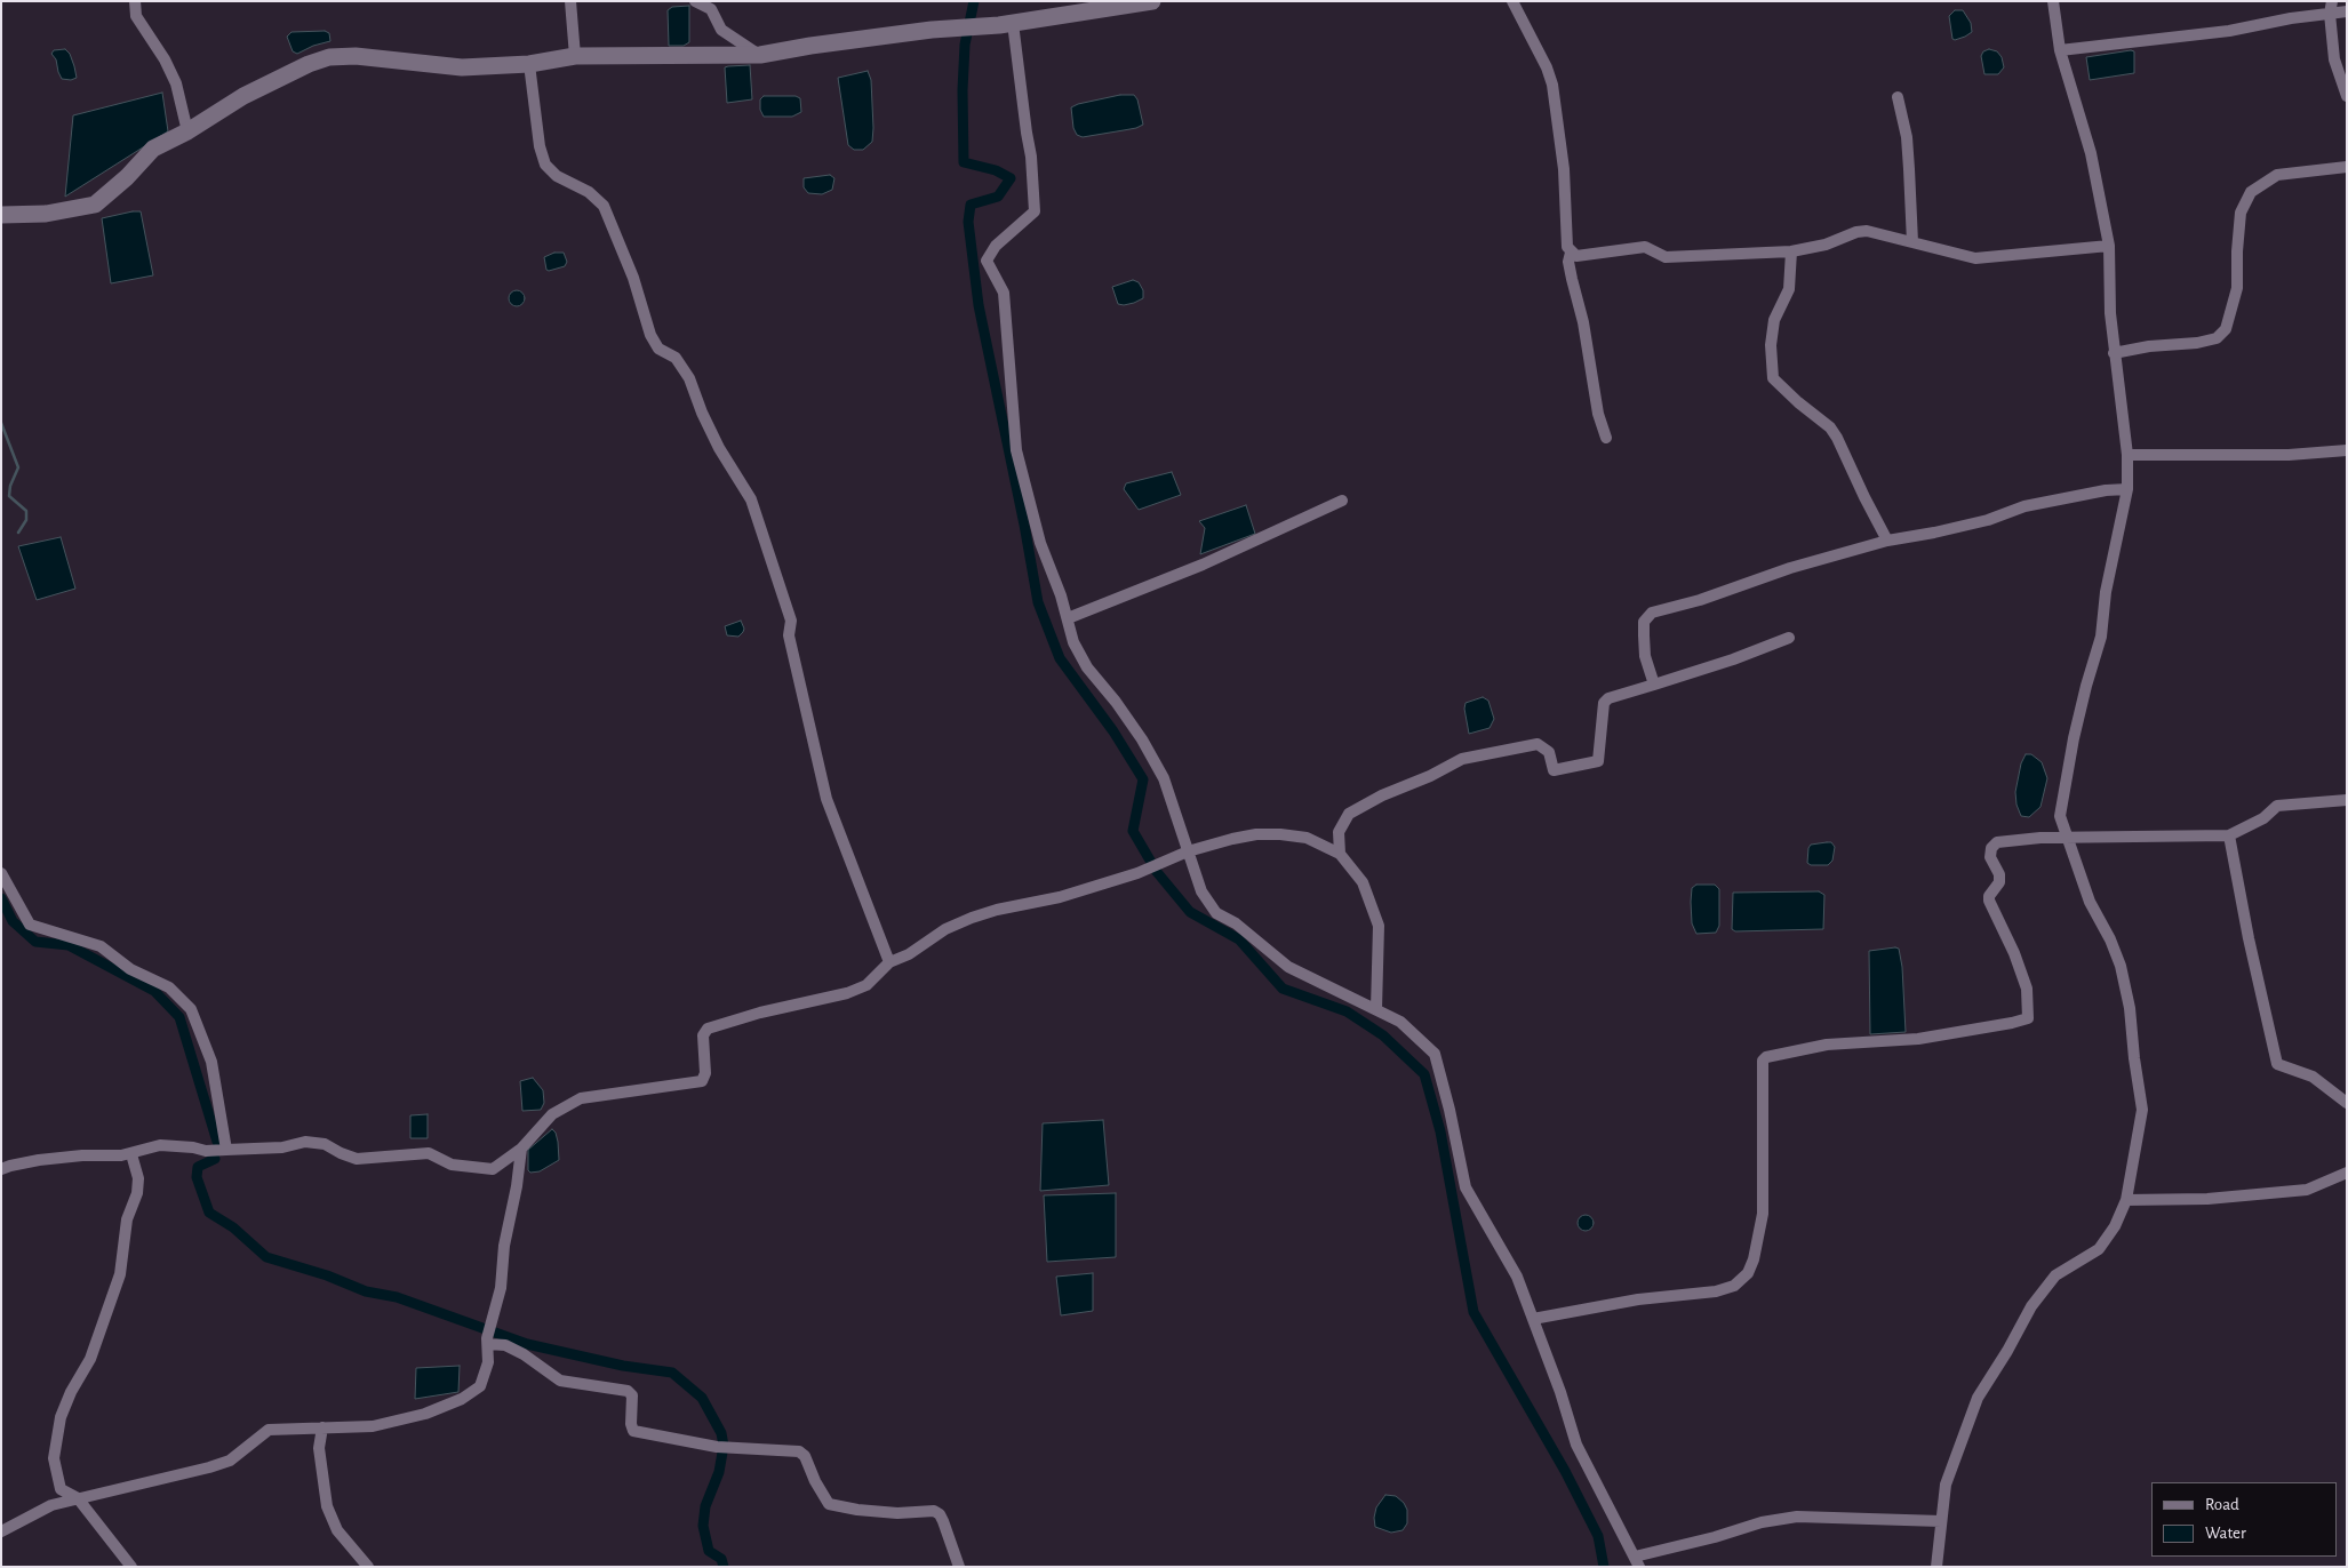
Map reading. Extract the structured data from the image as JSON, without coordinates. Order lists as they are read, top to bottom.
{
  "legend": ["Road", "Water"]
}
